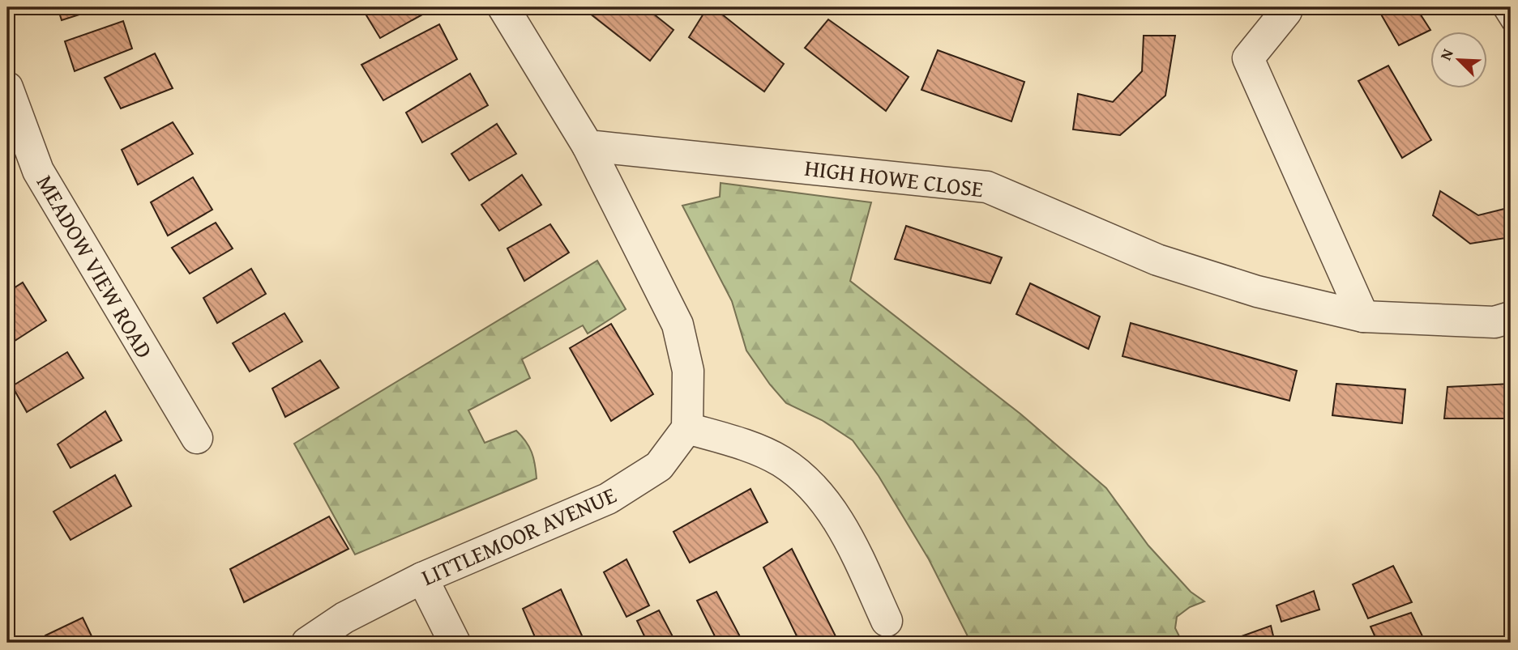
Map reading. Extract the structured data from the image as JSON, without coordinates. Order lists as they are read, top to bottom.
{
  "streets": {
    "street": ["HIGH HOWE CLOSE", "MEADOW VIEW ROAD", "LITTLEMOOR AVENUE"]
  },
  "north": "top left"
}
